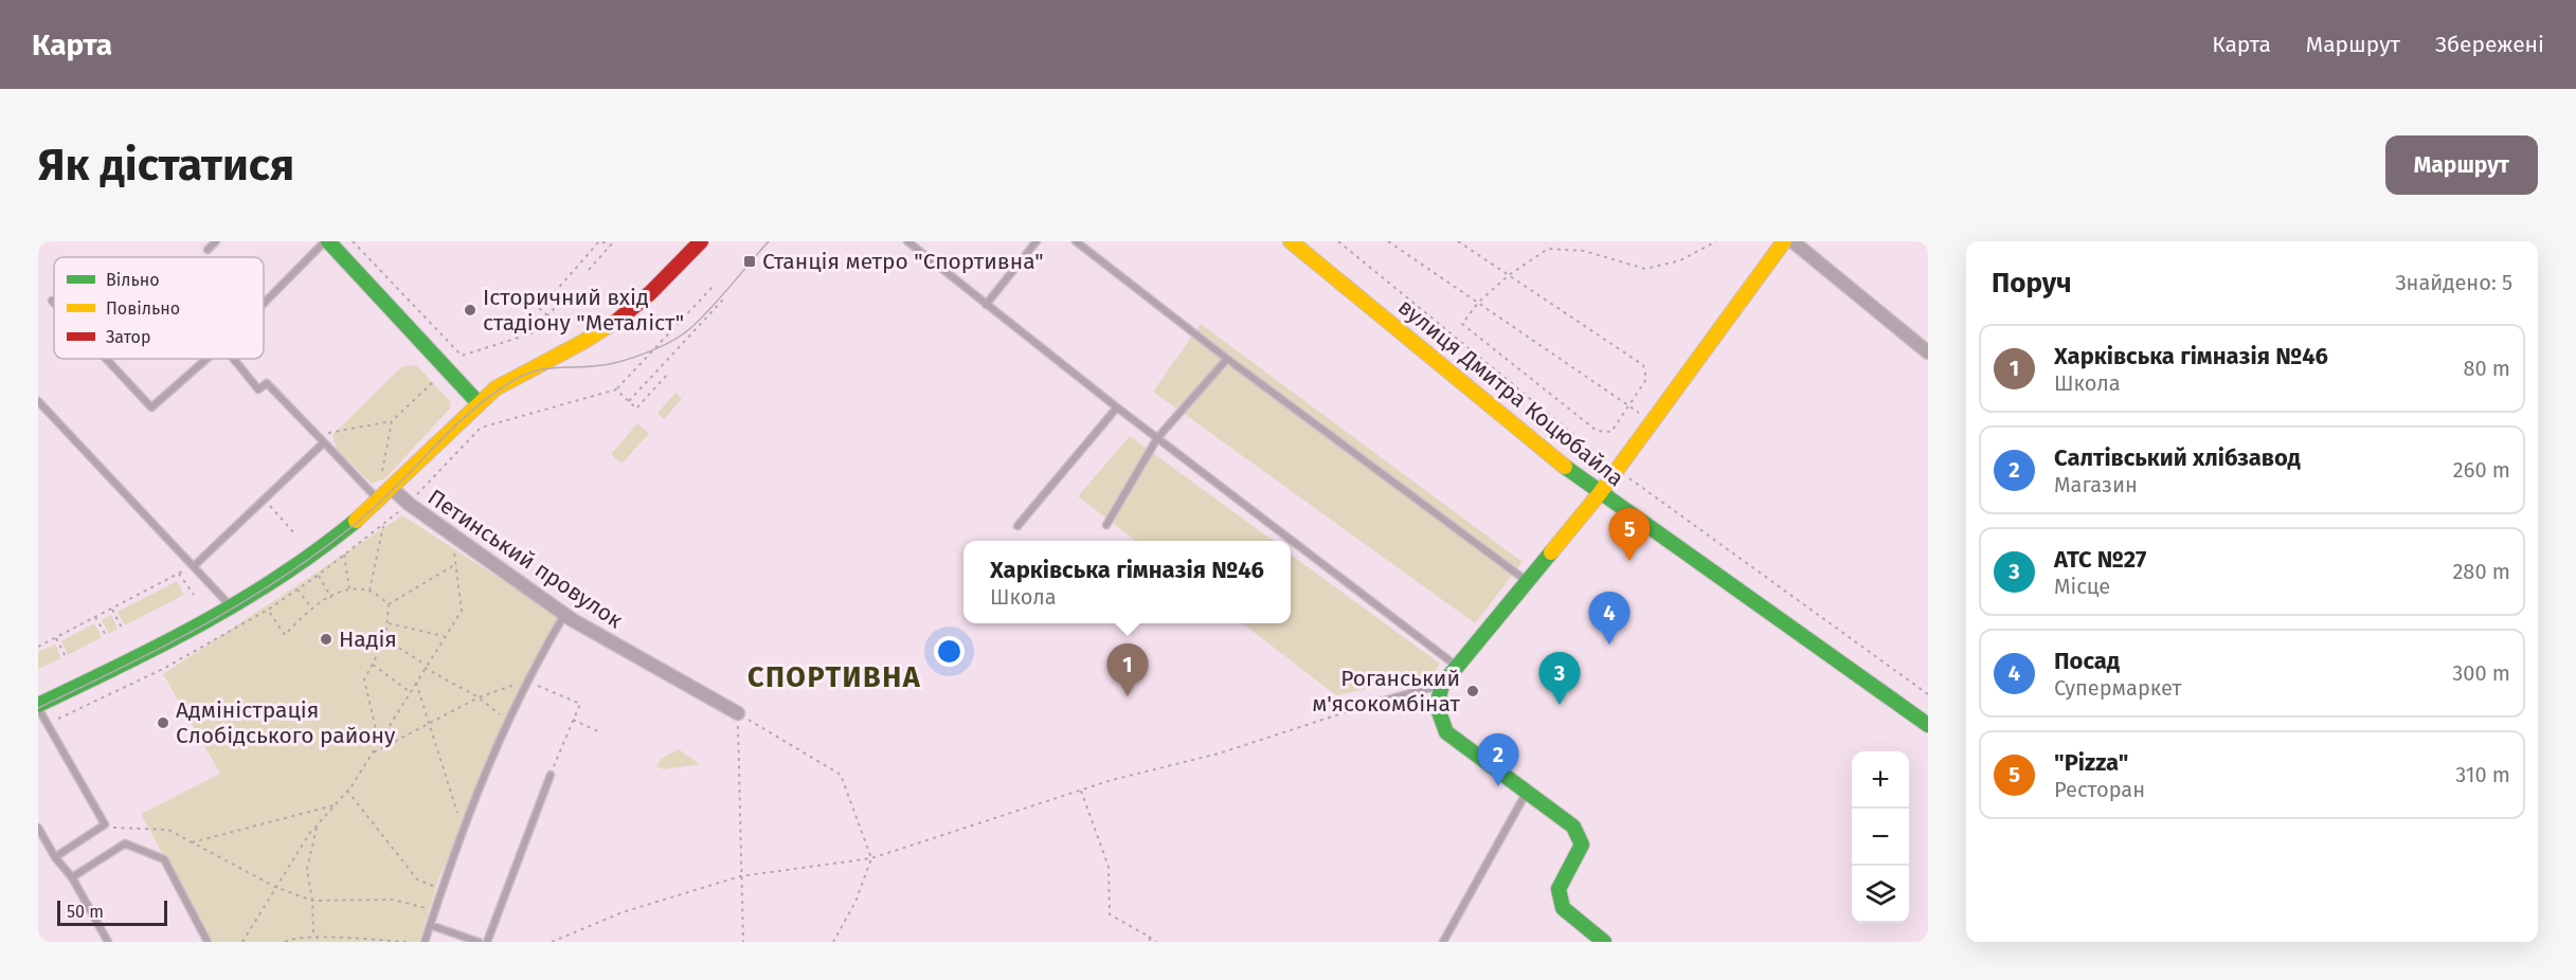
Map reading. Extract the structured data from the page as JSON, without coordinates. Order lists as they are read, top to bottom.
{
  "streets": {
    "main road": ["вулиця Дмитра Коцюбайла"],
    "street": ["Петинський провулок"]
  },
  "districts": ["СПОРТИВНА"],
  "places": {
    "transit": ["Станція метро \"Спортивна\""],
    "other": [
      "Історичний вхід стадіону \"Металіст\"",
      "Надія",
      "Роганський м'ясокомбінат",
      "Адміністрація Слобідського району"
    ]
  },
  "legend": ["Вільно", "Повільно", "Затор"],
  "scale_bar": "50 m",
  "page": {
    "header": "Карта",
    "nav": ["Карта", "Маршрут", "Збережені"],
    "buttons": "Маршрут",
    "title": "Як дістатися",
    "heading": ["Поруч", "Знайдено: 5"],
    "list": [
      {
        "mark": "1",
        "name": "Харківська гімназія №46",
        "note": "Школа",
        "value": "80 m"
      },
      {
        "mark": "2",
        "name": "Салтівський хлібзавод",
        "note": "Магазин",
        "value": "260 m"
      },
      {
        "mark": "3",
        "name": "АТС №27",
        "note": "Місце",
        "value": "280 m"
      },
      {
        "mark": "4",
        "name": "Посад",
        "note": "Супермаркет",
        "value": "300 m"
      },
      {
        "mark": "5",
        "name": "\"Pizza\"",
        "note": "Ресторан",
        "value": "310 m"
      }
    ],
    "pins": [
      "5",
      "4",
      "1",
      "3",
      "2"
    ],
    "popup": ["Харківська гімназія №46", "Школа"],
    "map_buttons": ["+", "−"],
    "scale": "50 m"
  }
}
